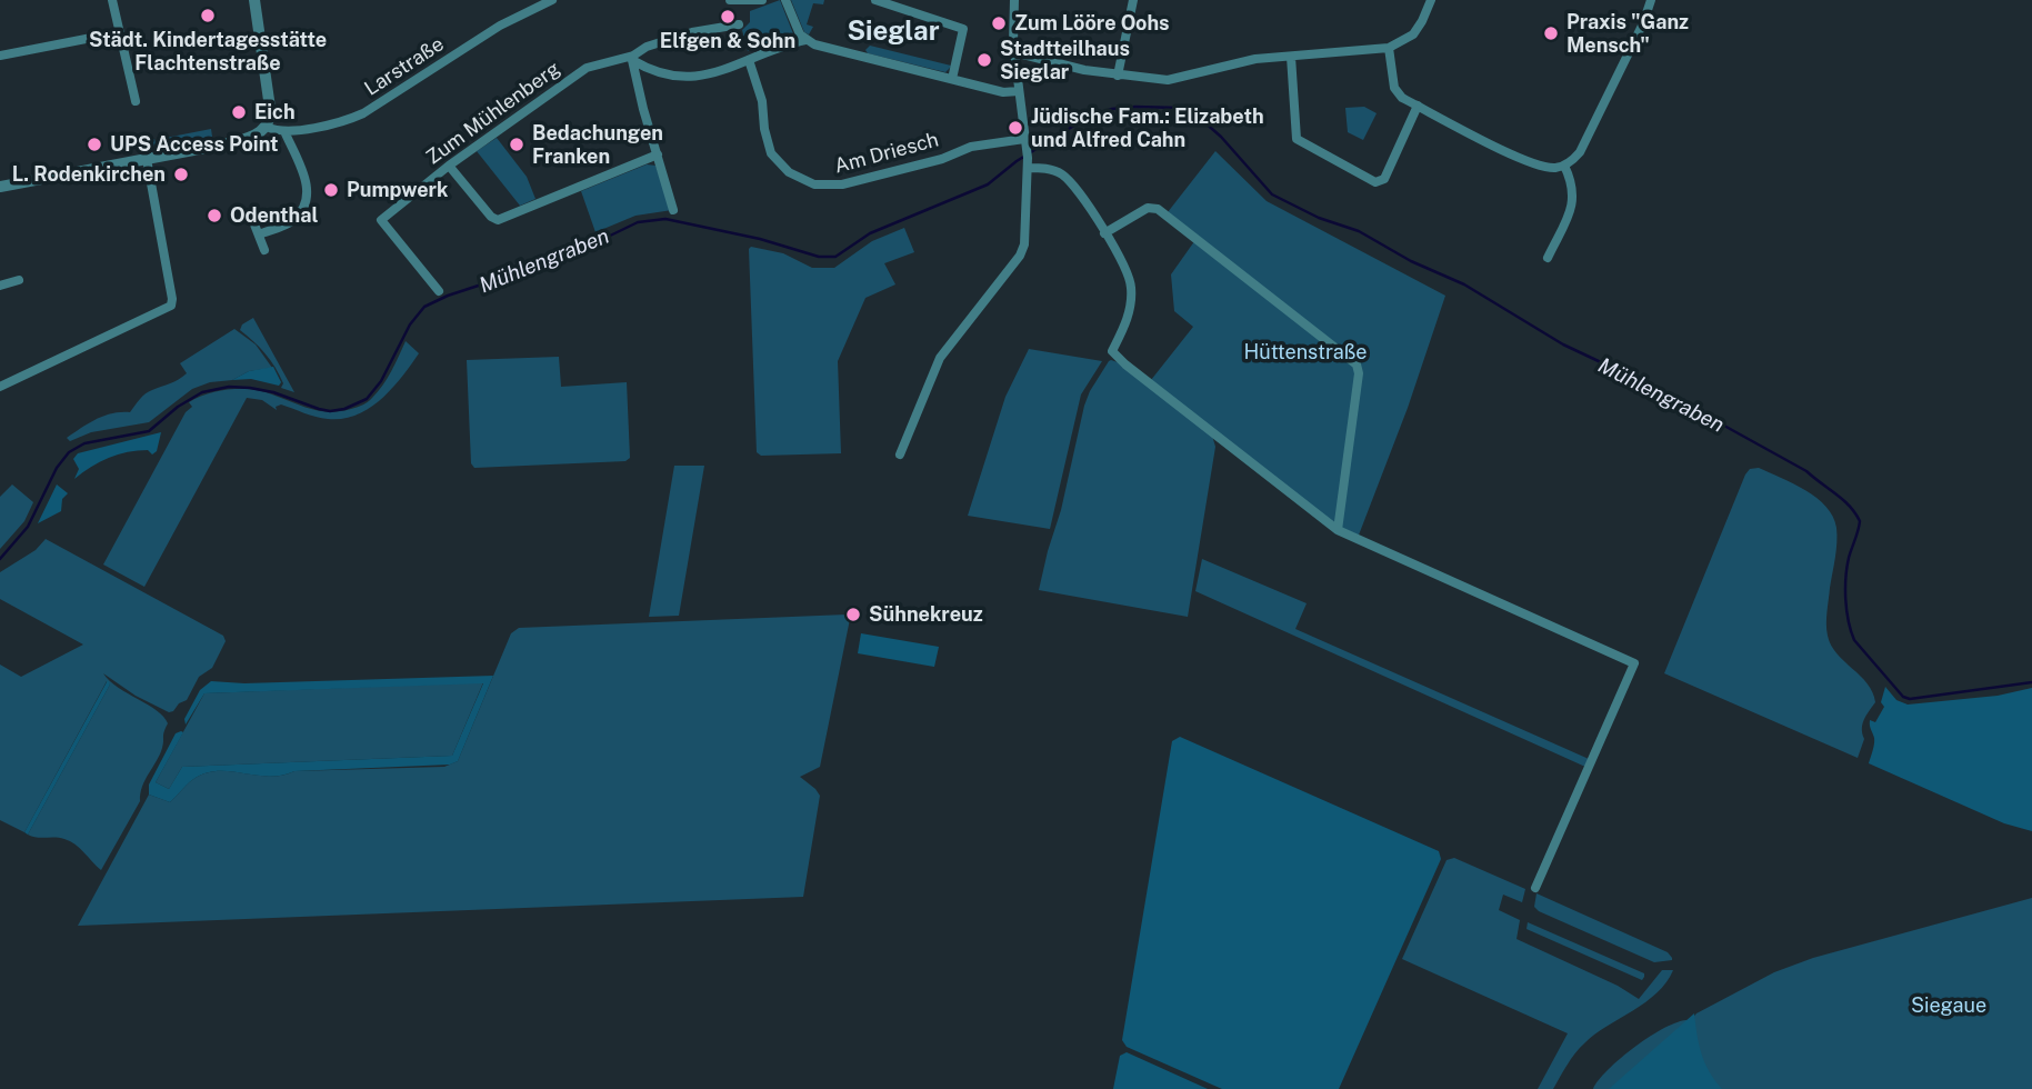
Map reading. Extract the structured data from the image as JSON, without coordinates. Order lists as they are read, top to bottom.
{
  "streets": {
    "street": ["Larstraße", "Zum Mühlenberg", "Am Driesch"]
  },
  "districts": ["Sieglar"],
  "water": ["Mühlengraben"],
  "parks": ["Hüttenstraße", "Siegaue"],
  "places": [
    "Städt. Kindertagesstätte Flachtenstraße",
    "Elfgen & Sohn",
    "Zum Lööre Oohs",
    "Praxis \"Ganz Mensch\"",
    "Stadtteilhaus Sieglar",
    "Eich",
    "Jüdische Fam.: Elizabeth und Alfred Cahn",
    "UPS Access Point",
    "Bedachungen Franken",
    "L. Rodenkirchen",
    "Pumpwerk",
    "Odenthal",
    "Sühnekreuz"
  ]
}
